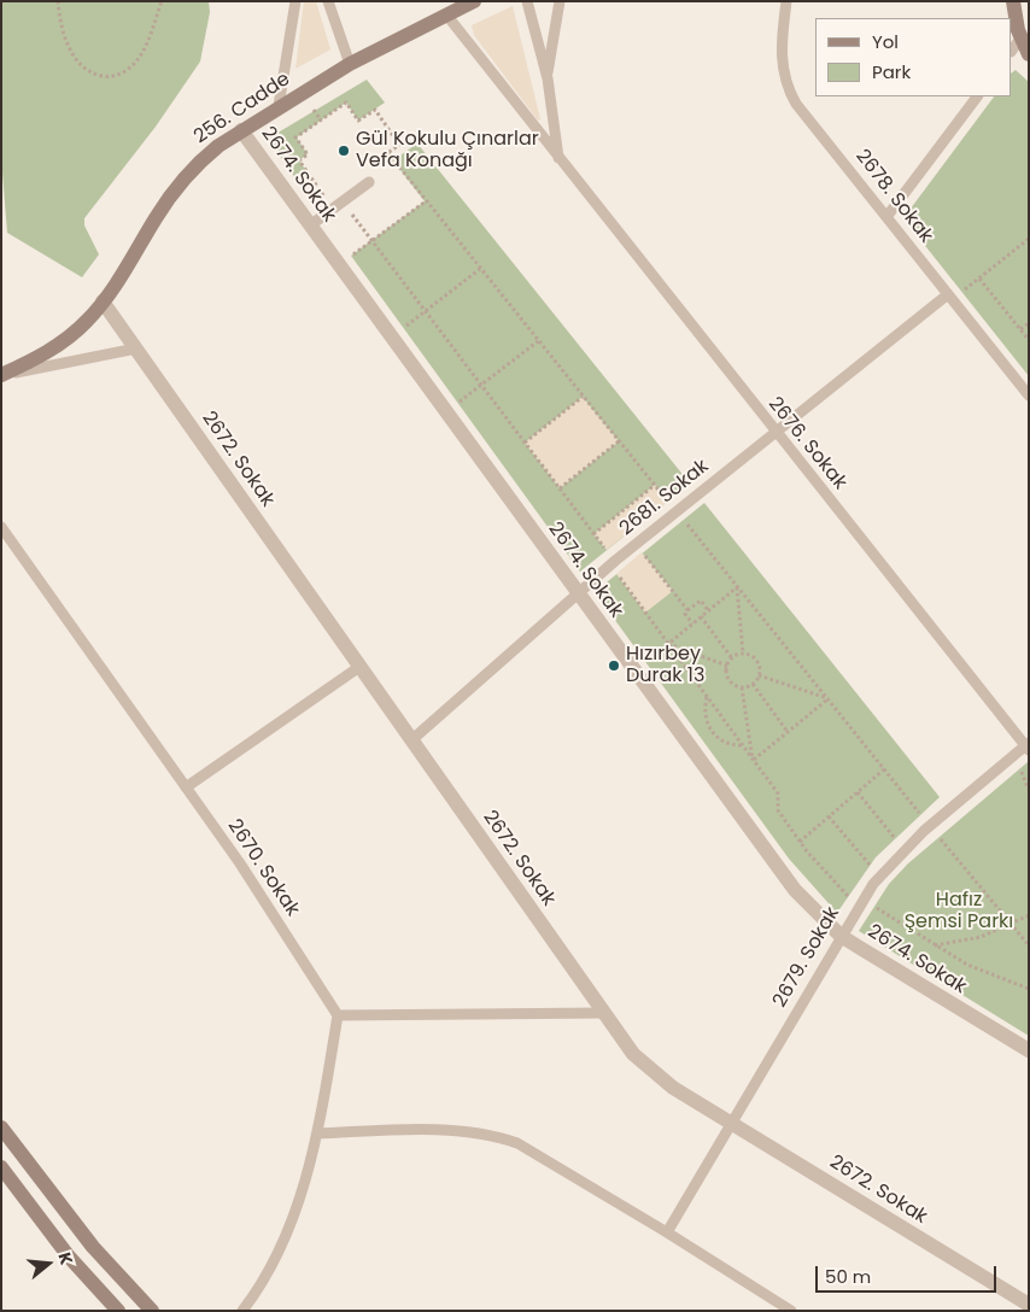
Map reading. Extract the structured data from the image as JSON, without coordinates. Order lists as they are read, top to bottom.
{
  "streets": {
    "street": ["256. Cadde", "2674. Sokak", "2672. Sokak"],
    "lane": [
      "2678. Sokak",
      "2676. Sokak",
      "2681. Sokak",
      "2670. Sokak",
      "2679. Sokak"
    ]
  },
  "crossings": [
    ["256. Cadde", "2674. Sokak"],
    ["256. Cadde", "2676. Sokak"],
    ["256. Cadde", "2672. Sokak"],
    ["2674. Sokak", "2681. Sokak"],
    ["2674. Sokak", "2679. Sokak"],
    ["2678. Sokak", "2681. Sokak"],
    ["2676. Sokak", "2681. Sokak"],
    ["2676. Sokak", "2679. Sokak"],
    ["2672. Sokak", "2681. Sokak"],
    ["2672. Sokak", "2679. Sokak"]
  ],
  "parks": ["Hafız Şemsi Parkı"],
  "places": ["Gül Kokulu Çınarlar Vefa Konağı", "Hızırbey Durak 13"],
  "legend": ["Yol", "Park"],
  "scale_bar": "50 m",
  "north": "right"
}
